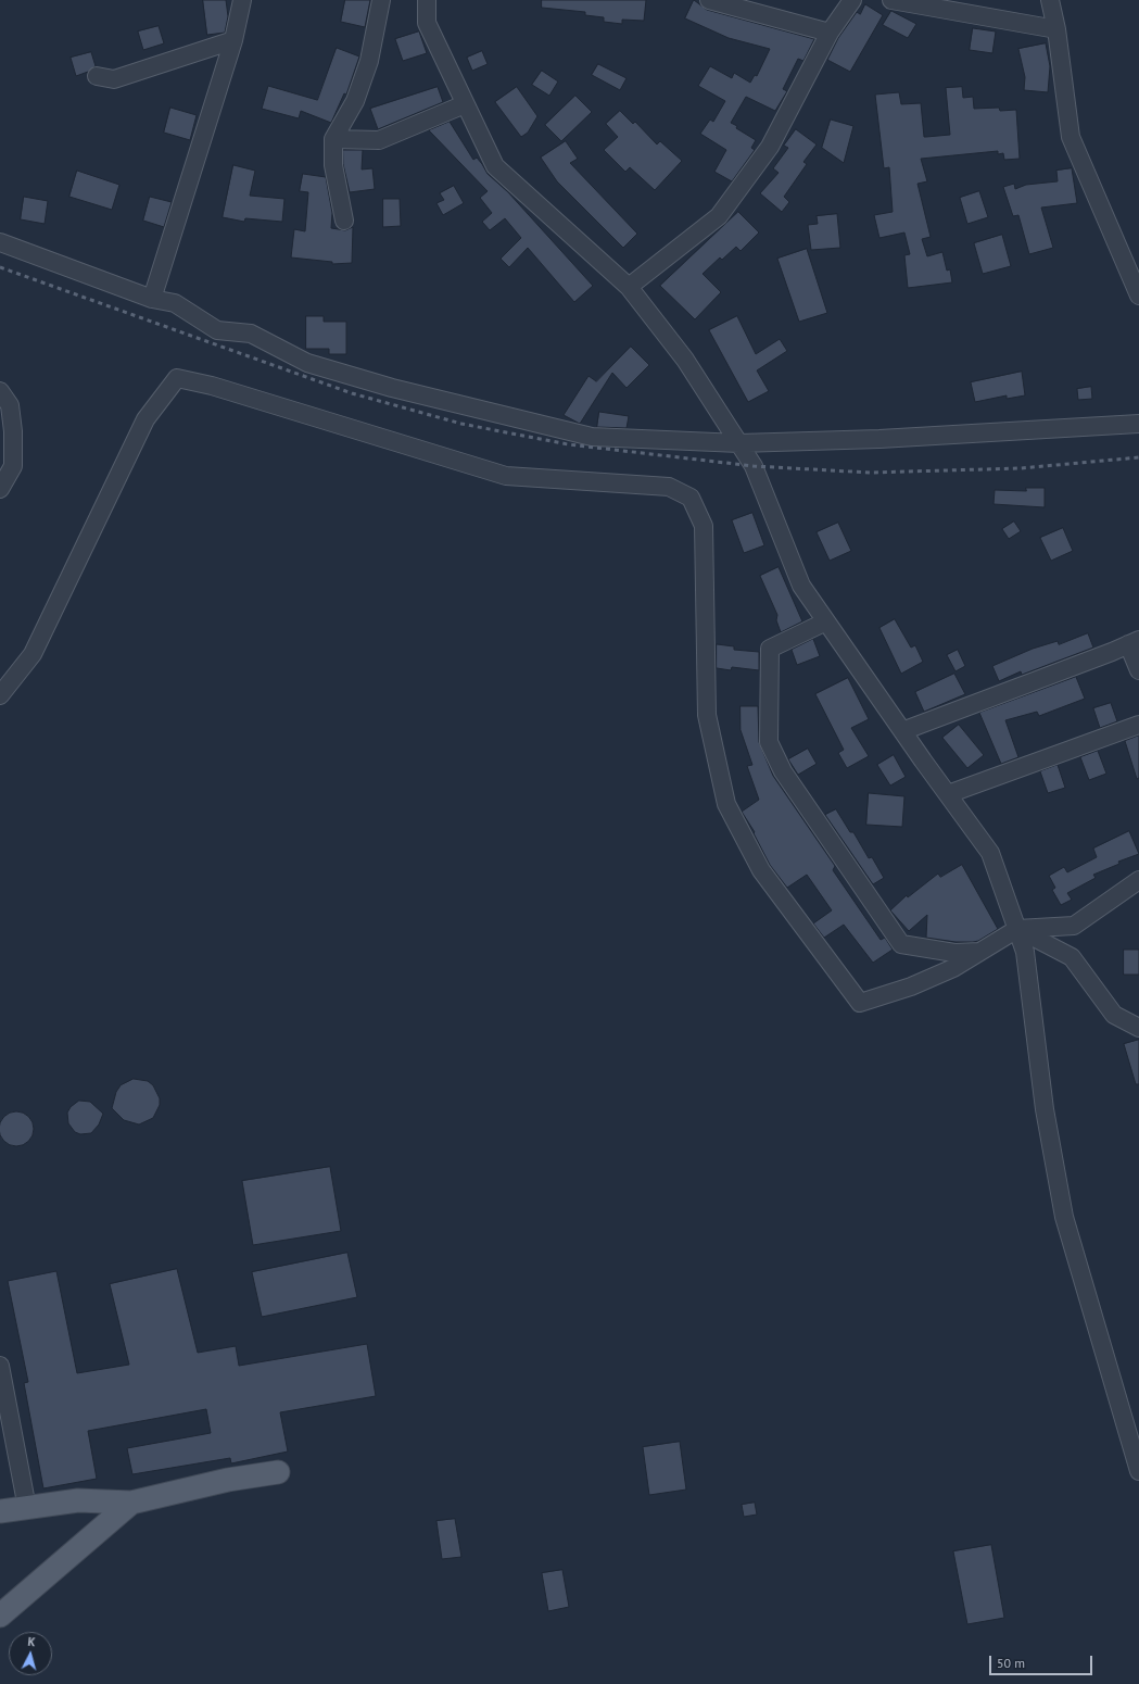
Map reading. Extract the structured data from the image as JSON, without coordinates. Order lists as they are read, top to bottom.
{
  "scale_bar": "50 m",
  "north": "top"
}
